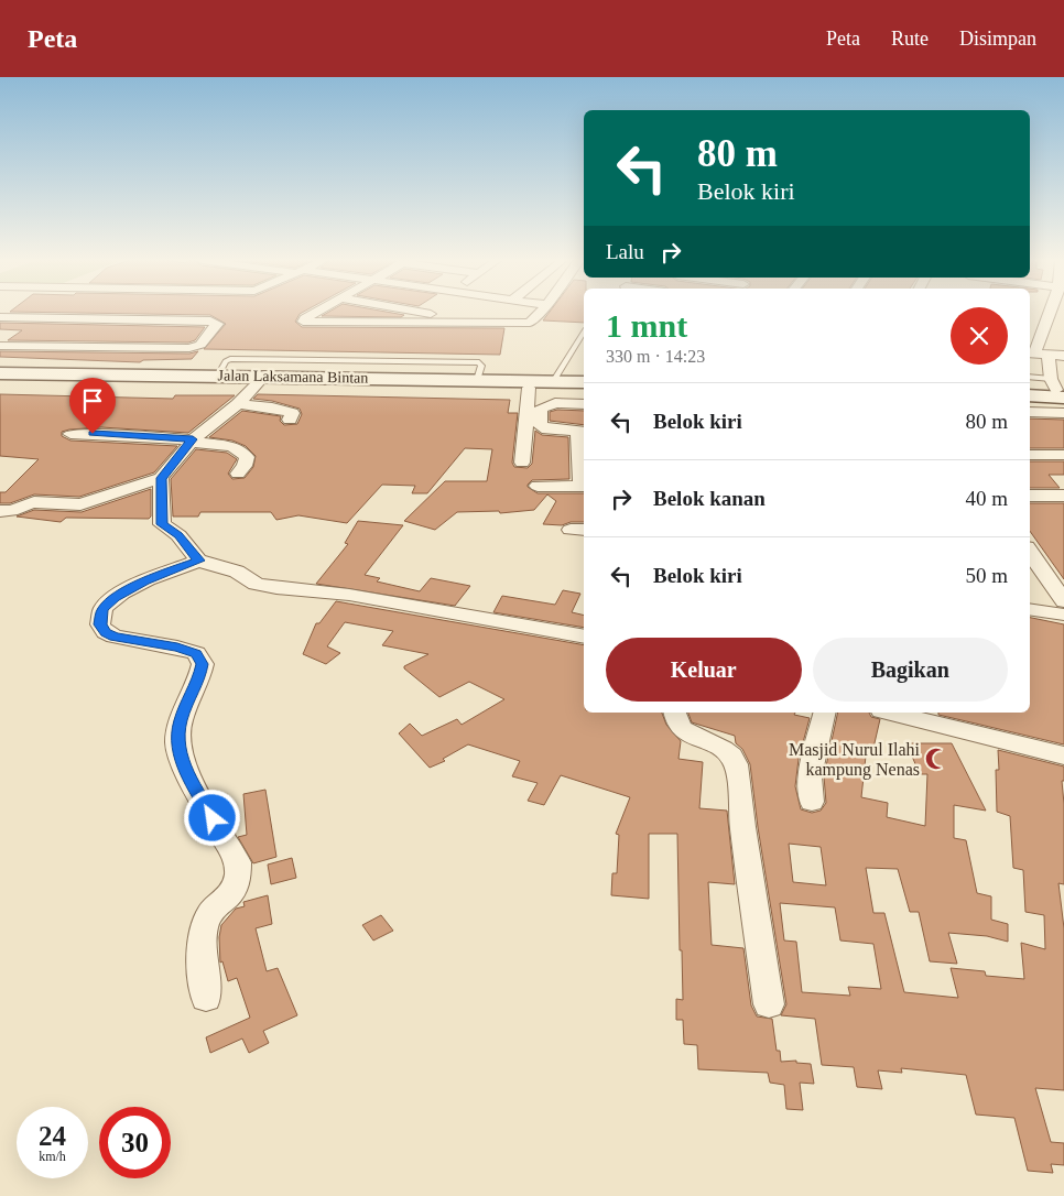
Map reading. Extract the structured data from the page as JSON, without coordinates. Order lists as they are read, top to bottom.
{
  "streets": {
    "main road": ["Jalan Laksamana Bintan"]
  },
  "places": {
    "mosque": ["Masjid Nurul Ilahi kampung Nenas"]
  },
  "page": {
    "header": "Peta",
    "nav": ["Peta", "Rute", "Disimpan"],
    "turn": ["80 m", "Belok kiri"],
    "then": "Lalu",
    "heading": ["1 mnt", "330 m · 14:23"],
    "list": [
      {
        "name": "Belok kiri",
        "value": "80 m"
      },
      {
        "name": "Belok kanan",
        "value": "40 m"
      },
      {
        "name": "Belok kiri",
        "value": "50 m"
      }
    ],
    "buttons": ["Keluar", "Bagikan"],
    "speed": "24 km/h",
    "limit": "30"
  }
}
